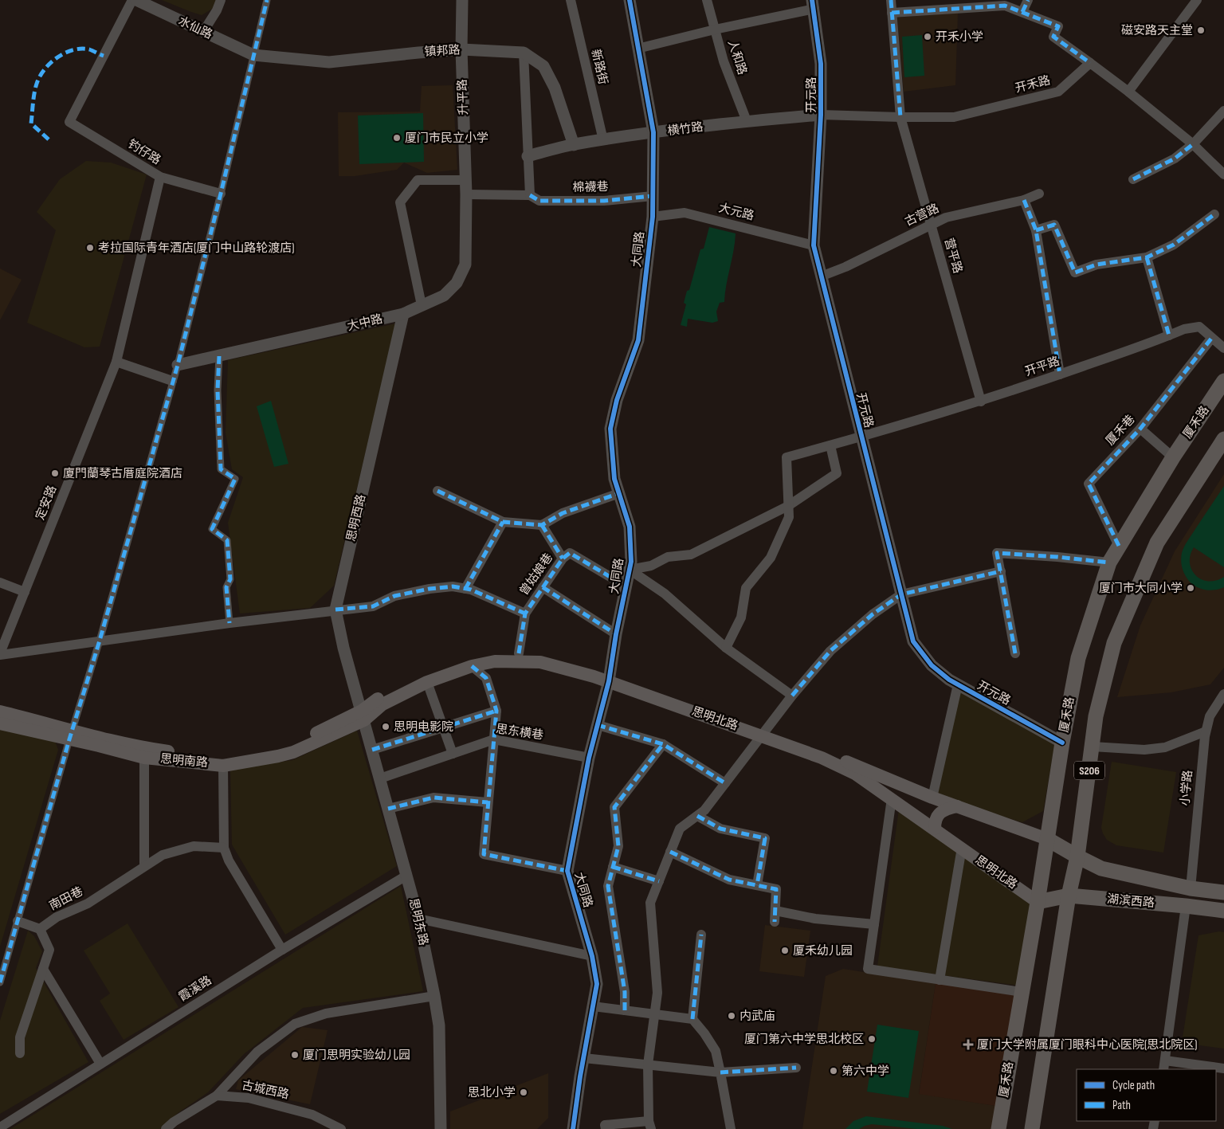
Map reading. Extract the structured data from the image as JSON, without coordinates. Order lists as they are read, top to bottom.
{
  "streets": {
    "main road": [
      "厦禾路",
      "思明北路",
      "思明南路",
      "S206",
      "湖滨西路"
    ],
    "street": [
      "水仙路",
      "镇邦路",
      "人和路",
      "新路街",
      "开禾路",
      "开元路",
      "升平路",
      "横竹路",
      "钓仔路",
      "棉襪巷",
      "大元路",
      "古营路",
      "大同路",
      "营平路",
      "大中路",
      "开平路",
      "厦禾巷",
      "定安路",
      "思明西路",
      "曾姑娘巷",
      "思东横巷",
      "小学路",
      "南田巷",
      "思明东路",
      "霞溪路",
      "古城西路"
    ]
  },
  "crossings": [
    ["水仙路", "镇邦路"],
    ["镇邦路", "升平路"],
    ["人和路", "横竹路"],
    ["新路街", "横竹路"],
    ["开禾路", "开元路"],
    ["开禾路", "横竹路"],
    ["开禾路", "营平路"],
    ["开元路", "横竹路"],
    ["开元路", "大元路"],
    ["开元路", "古营路"],
    ["开元路", "开平路"],
    ["开元路", "厦禾路"],
    ["升平路", "棉襪巷"],
    ["升平路", "大中路"],
    ["横竹路", "大同路"],
    ["钓仔路", "定安路"],
    ["棉襪巷", "大同路"],
    ["棉襪巷", "大中路"],
    ["大元路", "大同路"],
    ["古营路", "营平路"],
    ["大同路", "曾姑娘巷"],
    ["大同路", "思明北路"],
    ["大同路", "思东横巷"],
    ["营平路", "开平路"],
    ["大中路", "思明西路"],
    ["开平路", "厦禾巷"],
    ["厦禾路", "厦禾巷"],
    ["厦禾路", "思明北路"],
    ["厦禾路", "湖滨西路"],
    ["思明西路", "思明北路"],
    ["思明西路", "思明南路"],
    ["思明西路", "思明东路"],
    ["曾姑娘巷", "思明北路"],
    ["思明北路", "思明南路"],
    ["思明北路", "湖滨西路"],
    ["思明北路", "思明东路"],
    ["思东横巷", "思明东路"],
    ["思明南路", "思明东路"],
    ["S206", "湖滨西路"],
    ["小学路", "湖滨西路"],
    ["思明东路", "霞溪路"]
  ],
  "places": {
    "other": [
      "磁安路天主堂",
      "开禾小学",
      "厦门市民立小学",
      "考拉国际青年酒店(厦门中山路轮渡店)",
      "廈門蘭琴古厝庭院酒店",
      "厦门市大同小学",
      "思明电影院",
      "厦禾幼儿园",
      "内武庙",
      "厦门第六中学思北校区",
      "厦门思明实验幼儿园",
      "第六中学",
      "思北小学"
    ],
    "health": ["厦门大学附属厦门眼科中心医院(思北院区)"]
  },
  "legend": ["Cycle path", "Path"]
}
